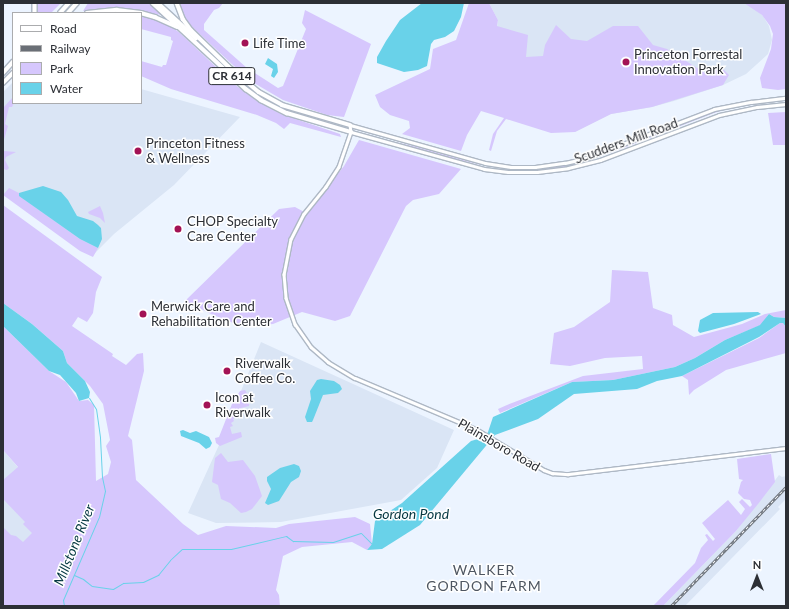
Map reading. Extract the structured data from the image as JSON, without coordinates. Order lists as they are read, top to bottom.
{
  "streets": {
    "highway": ["CR 614"],
    "main road": ["Scudders Mill Road"],
    "street": ["Plainsboro Road"]
  },
  "crossings": [
    ["CR 614", "Scudders Mill Road"],
    ["CR 614", "Plainsboro Road"],
    ["Scudders Mill Road", "Plainsboro Road"]
  ],
  "districts": ["WALKER GORDON FARM"],
  "water": ["Gordon Pond", "Millstone River"],
  "places": [
    "Life Time",
    "Princeton Forrestal Innovation Park",
    "Princeton Fitness & Wellness",
    "CHOP Specialty Care Center",
    "Merwick Care and Rehabilitation Center",
    "Riverwalk Coffee Co.",
    "Icon at Riverwalk"
  ],
  "legend": [
    "Road",
    "Railway",
    "Park",
    "Water"
  ],
  "north": "top"
}
